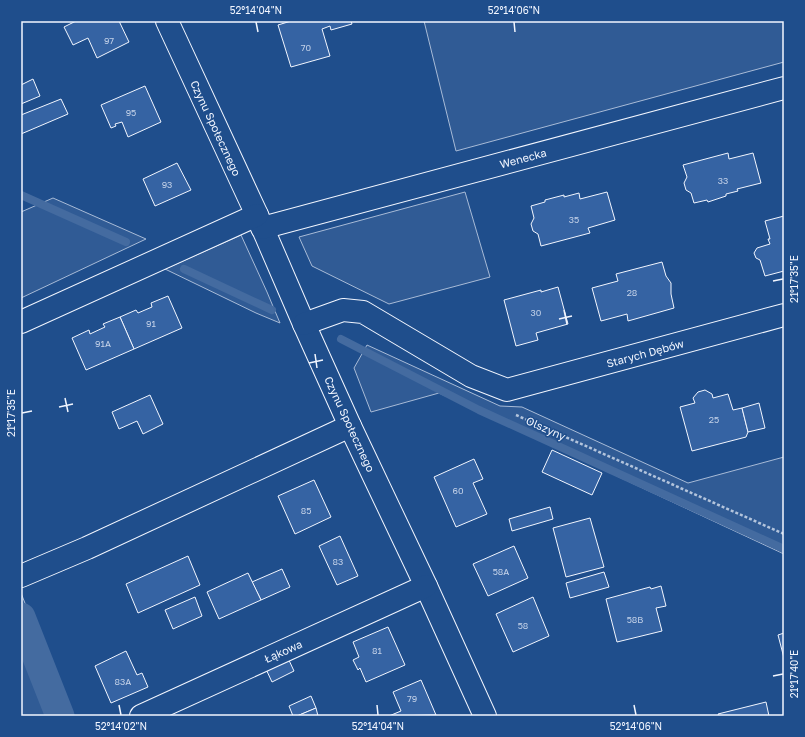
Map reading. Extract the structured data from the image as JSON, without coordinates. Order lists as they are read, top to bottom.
{
  "streets": {
    "street": [
      "Czynu Społecznego",
      "Wenecka",
      "Starych Dębów",
      "Łąkowa"
    ],
    "path": ["Olszyny"]
  },
  "crossings": [
    ["Czynu Społecznego", "Wenecka"],
    ["Czynu Społecznego", "Łąkowa"],
    ["Starych Dębów", "Olszyny"]
  ],
  "house_numbers": [
    "97",
    "70",
    "95",
    "33",
    "93",
    "35",
    "28",
    "30",
    "91",
    "91A",
    "25",
    "60",
    "85",
    "83",
    "58A",
    "58B",
    "58",
    "81",
    "83A",
    "79"
  ],
  "coordinates": [
    "52°14'04\"N",
    "52°14'06\"N",
    "21°17'35\"E",
    "21°17'40\"E",
    "52°14'02\"N"
  ]
}
